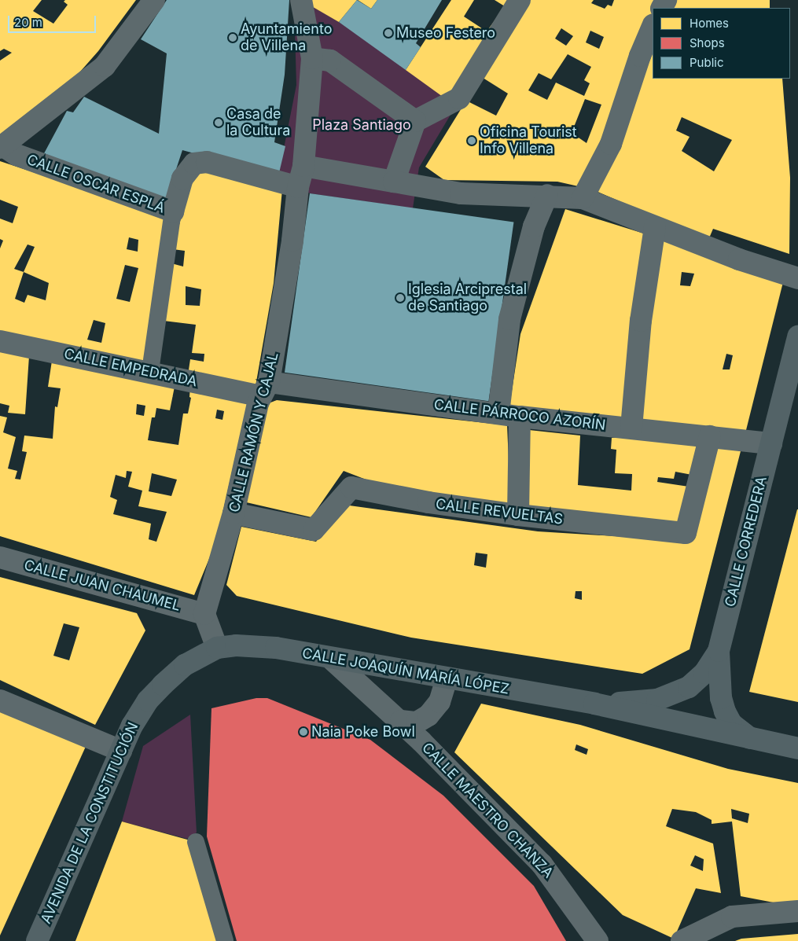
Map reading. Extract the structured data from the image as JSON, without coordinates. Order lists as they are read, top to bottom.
{
  "streets": {
    "street": [
      "CALLE OSCAR ESPLÁ",
      "CALLE EMPEDRADA",
      "CALLE PÁRROCO AZORÍN",
      "CALLE RAMÓN Y CAJAL",
      "CALLE REVUELTAS",
      "CALLE CORREDERA",
      "CALLE JUAN CHAUMEL",
      "CALLE JOAQUÍN MARÍA LÓPEZ",
      "CALLE MAESTRO CHANZA",
      "AVENIDA DE LA CONSTITUCIÓN"
    ]
  },
  "crossings": [
    ["CALLE OSCAR ESPLÁ", "CALLE RAMÓN Y CAJAL"],
    ["CALLE EMPEDRADA", "CALLE PÁRROCO AZORÍN"],
    ["CALLE EMPEDRADA", "CALLE RAMÓN Y CAJAL"],
    ["CALLE PÁRROCO AZORÍN", "CALLE RAMÓN Y CAJAL"],
    ["CALLE PÁRROCO AZORÍN", "CALLE REVUELTAS"],
    ["CALLE PÁRROCO AZORÍN", "CALLE CORREDERA"],
    ["CALLE RAMÓN Y CAJAL", "CALLE REVUELTAS"],
    ["CALLE RAMÓN Y CAJAL", "CALLE JUAN CHAUMEL"],
    ["CALLE CORREDERA", "CALLE JOAQUÍN MARÍA LÓPEZ"],
    ["CALLE JOAQUÍN MARÍA LÓPEZ", "CALLE MAESTRO CHANZA"],
    ["CALLE JOAQUÍN MARÍA LÓPEZ", "AVENIDA DE LA CONSTITUCIÓN"]
  ],
  "parks": ["Plaza Santiago"],
  "places": [
    "Museo Festero",
    "Ayuntamiento de Villena",
    "Casa de la Cultura",
    "Oficina Tourist Info Villena",
    "Iglesia Arciprestal de Santiago",
    "Naia Poke Bowl"
  ],
  "legend": ["Homes", "Shops", "Public"],
  "scale_bar": "20 m"
}
